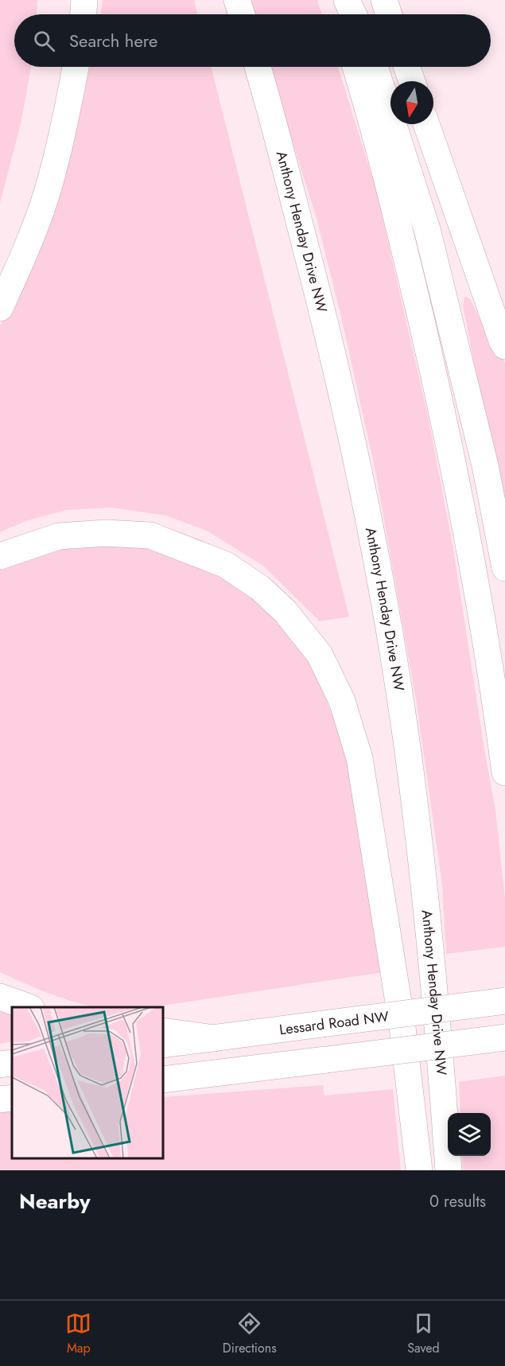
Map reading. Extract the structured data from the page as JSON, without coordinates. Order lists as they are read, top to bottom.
{
  "streets": {
    "main road": ["Anthony Henday Drive NW", "Lessard Road NW"]
  },
  "north": "bottom",
  "page": {
    "search": "Search here",
    "heading": ["Nearby", "0 results"],
    "nav": ["Map", "Directions", "Saved"]
  }
}
